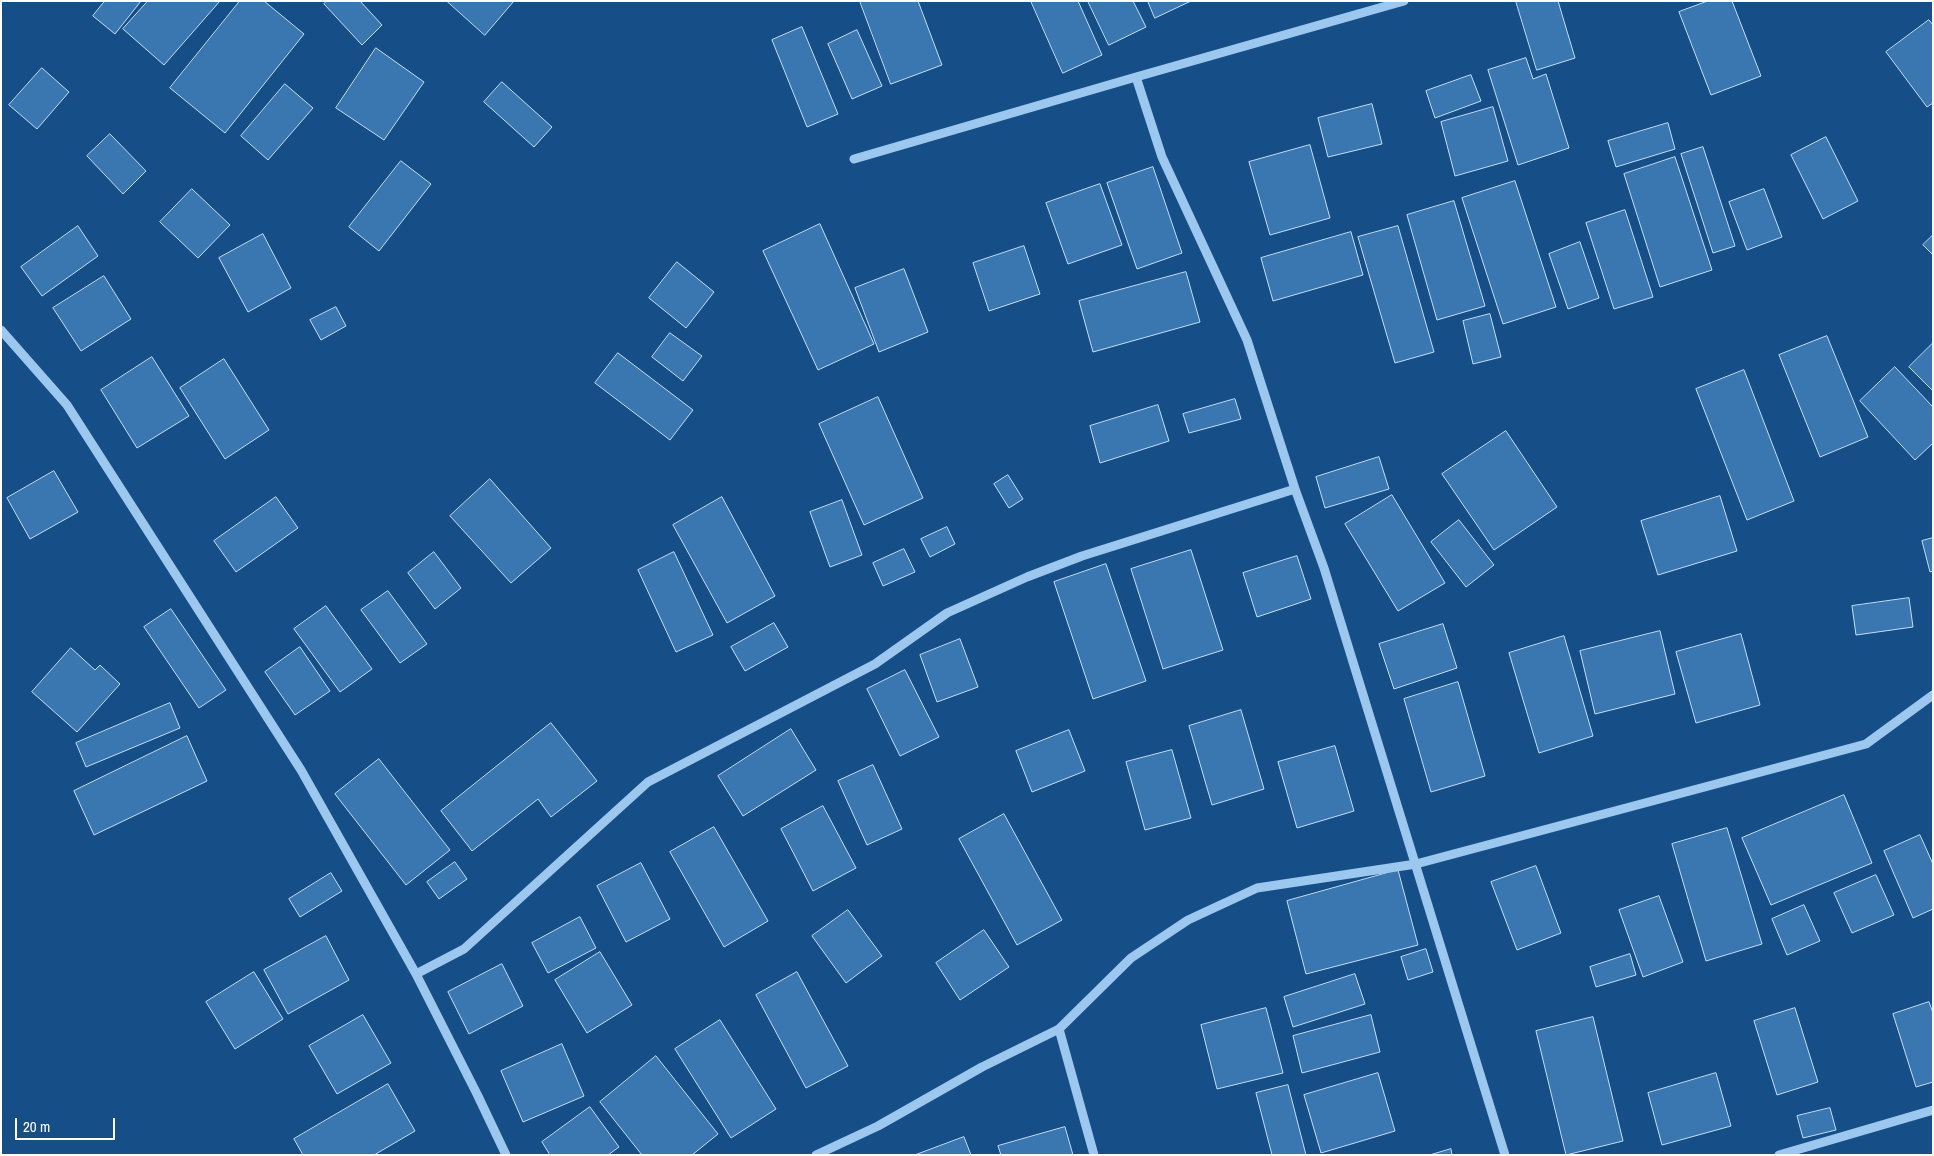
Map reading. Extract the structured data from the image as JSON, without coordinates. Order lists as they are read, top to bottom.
{
  "scale_bar": "20 m"
}
